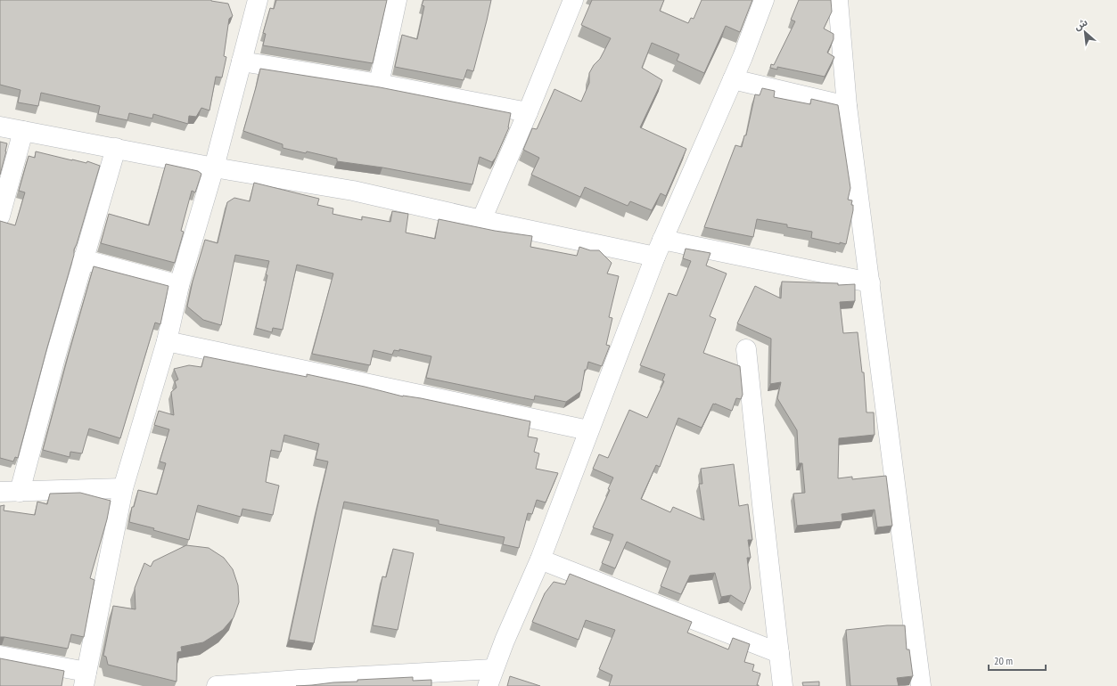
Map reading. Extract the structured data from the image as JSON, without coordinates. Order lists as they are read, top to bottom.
{
  "scale_bar": "20 m",
  "north": "top left"
}
